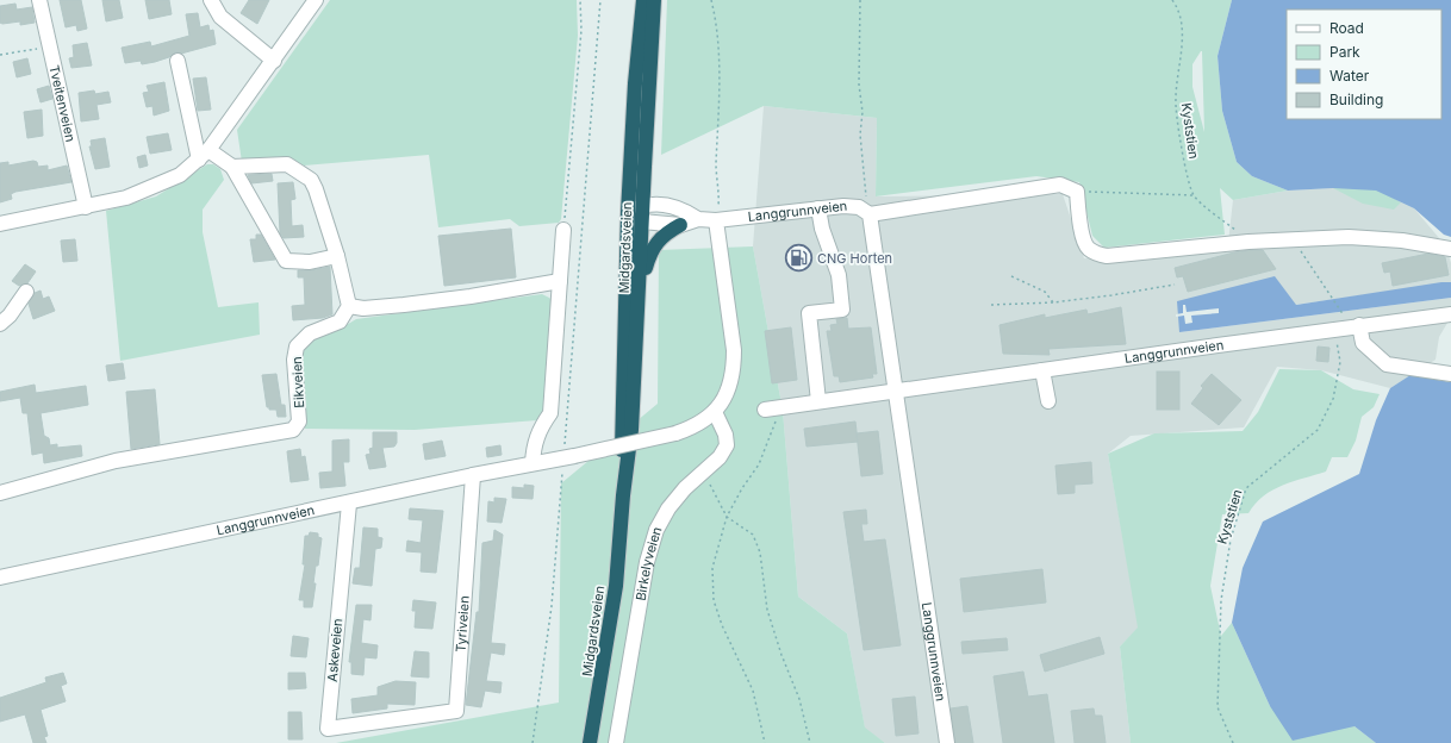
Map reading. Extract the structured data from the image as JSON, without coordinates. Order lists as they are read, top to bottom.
{
  "streets": {
    "highway": ["Midgardsveien"],
    "street": [
      "Tveitenveien",
      "Langgrunnveien",
      "Eikveien",
      "Birkelyveien",
      "Tyriveien",
      "Askeveien"
    ],
    "path": ["Kyststien"]
  },
  "crossings": [
    ["Kyststien", "Langgrunnveien"],
    ["Langgrunnveien", "Midgardsveien"],
    ["Langgrunnveien", "Birkelyveien"],
    ["Langgrunnveien", "Tyriveien"],
    ["Langgrunnveien", "Askeveien"],
    ["Tyriveien", "Askeveien"]
  ],
  "places": {
    "fuel station": ["CNG Horten"]
  },
  "legend": [
    "Road",
    "Park",
    "Water",
    "Building"
  ]
}
